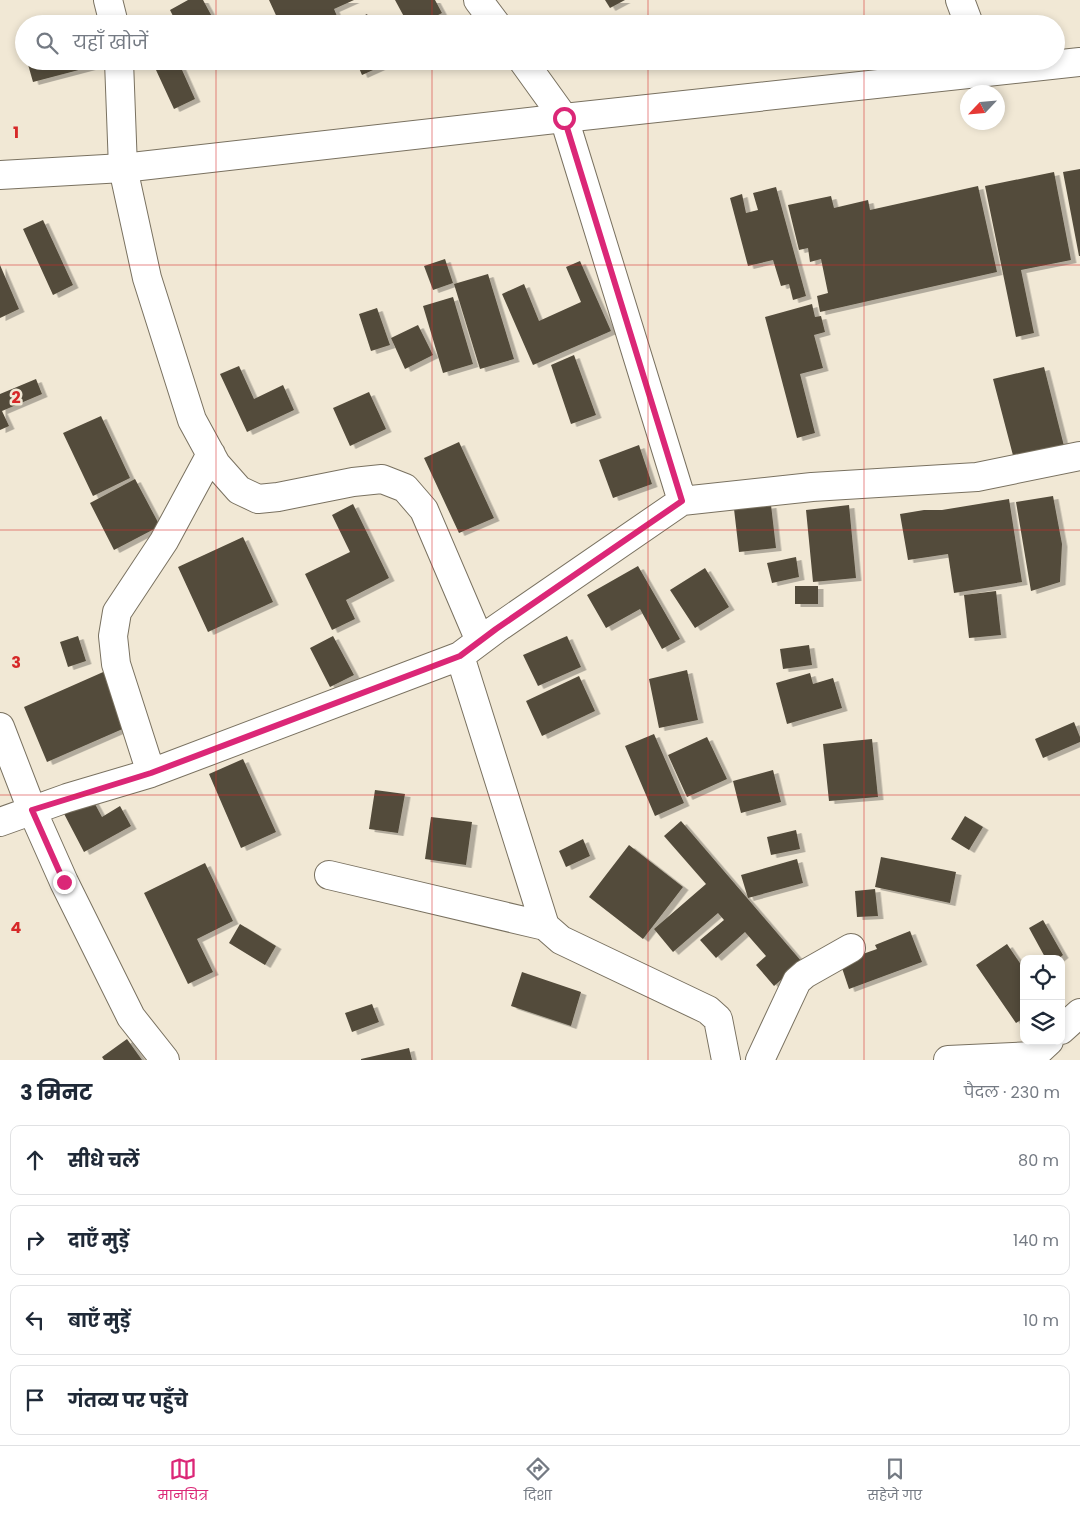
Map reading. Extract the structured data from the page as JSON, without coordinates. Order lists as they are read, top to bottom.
{
  "north": "bottom left",
  "page": {
    "search": "यहाँ खोजें",
    "heading": ["3 मिनट", "पैदल · 230 m"],
    "list": [
      ["सीधे चलें", "80 m"],
      ["दाएँ मुड़ें", "140 m"],
      ["बाएँ मुड़ें", "10 m"],
      "गंतव्य पर पहुँचे"
    ],
    "nav": ["मानचित्र", "दिशा", "सहेजे गए"]
  },
  "grid": {
    "rows": [
      "1",
      "2",
      "3",
      "4"
    ]
  }
}
